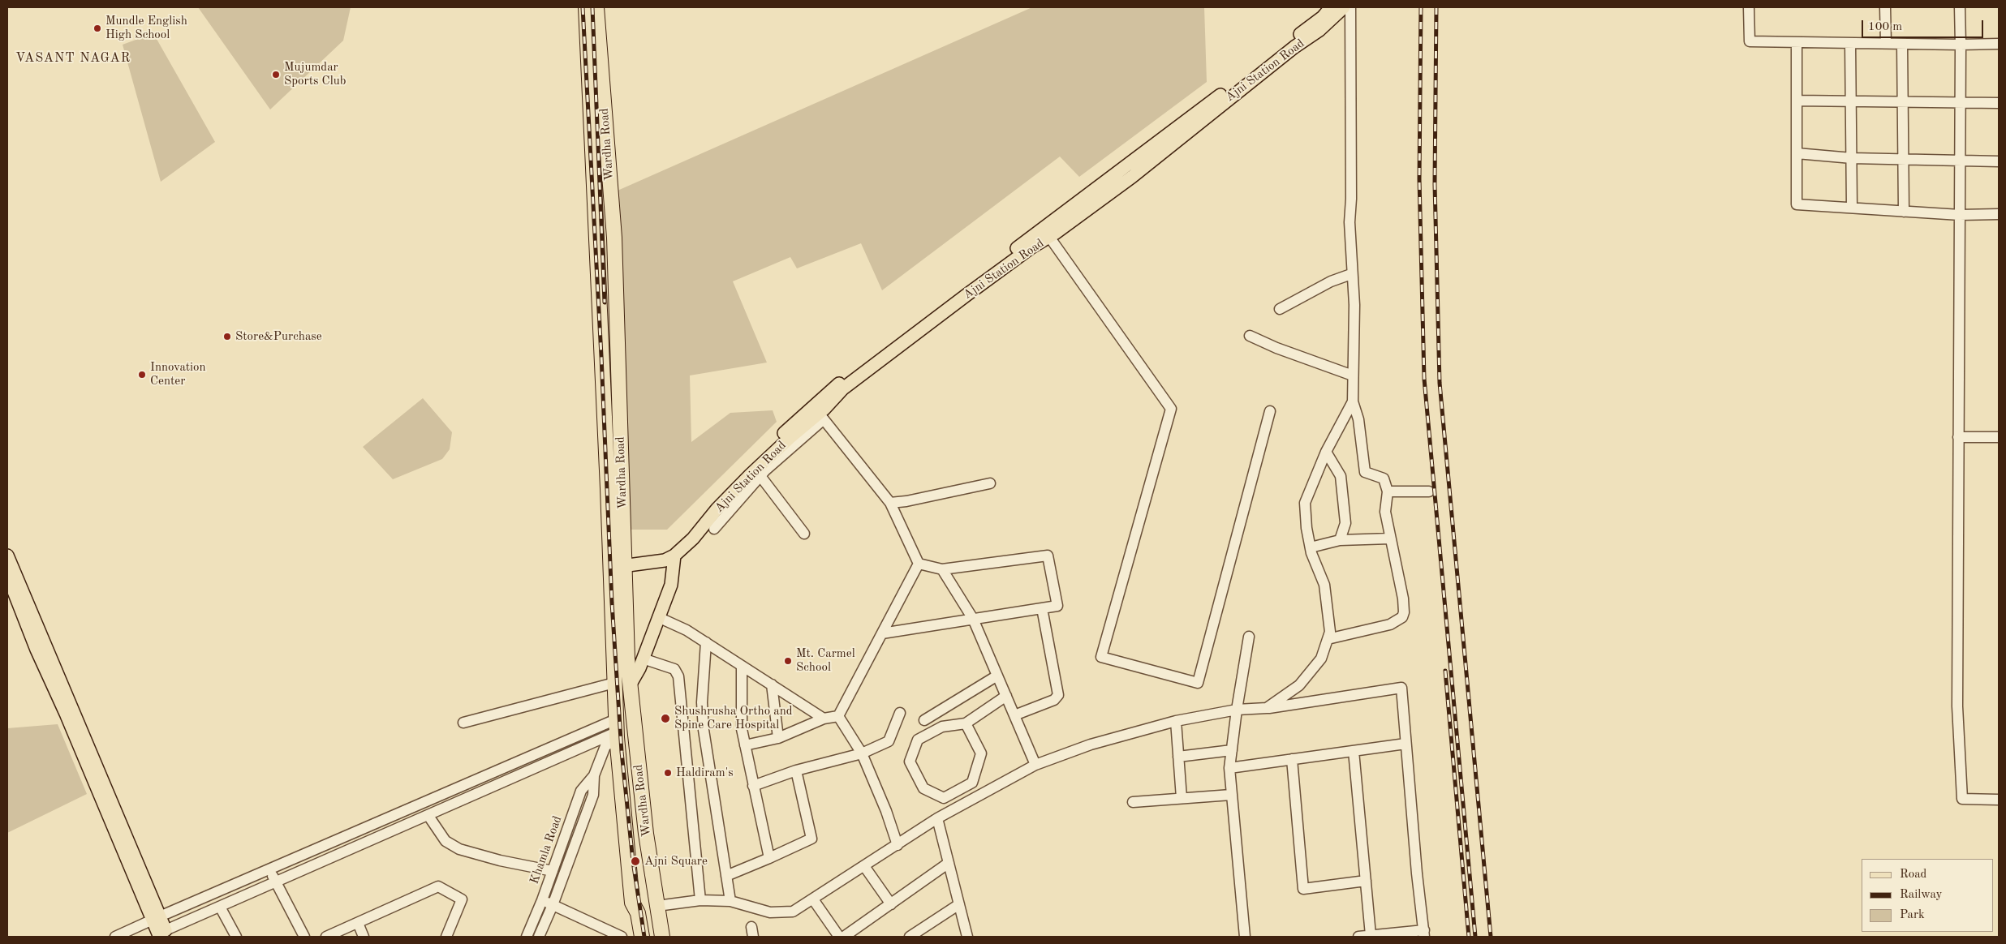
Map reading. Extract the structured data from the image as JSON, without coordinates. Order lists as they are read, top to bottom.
{
  "streets": {
    "highway": ["Wardha Road"],
    "main road": ["Ajni Station Road"],
    "street": ["Khamla Road"]
  },
  "crossings": [
    ["Wardha Road", "Khamla Road"]
  ],
  "districts": ["VASANT NAGAR"],
  "places": [
    "Mundle English High School",
    "Mujumdar Sports Club",
    "Store&Purchase",
    "Innovation Center",
    "Mt. Carmel School",
    "Shushrusha Ortho and Spine Care Hospital",
    "Haldiram's",
    "Ajni Square"
  ],
  "legend": ["Road", "Railway", "Park"],
  "scale_bar": "100 m"
}
